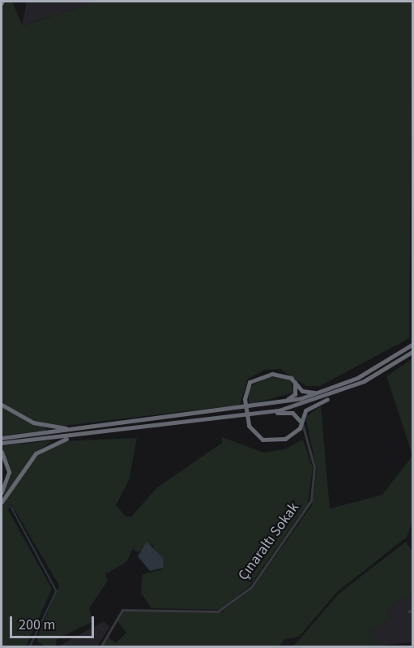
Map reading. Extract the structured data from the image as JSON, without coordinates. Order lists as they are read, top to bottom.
{
  "streets": {
    "street": ["Çınaraltı Sokak"]
  },
  "scale_bar": "200 m"
}
